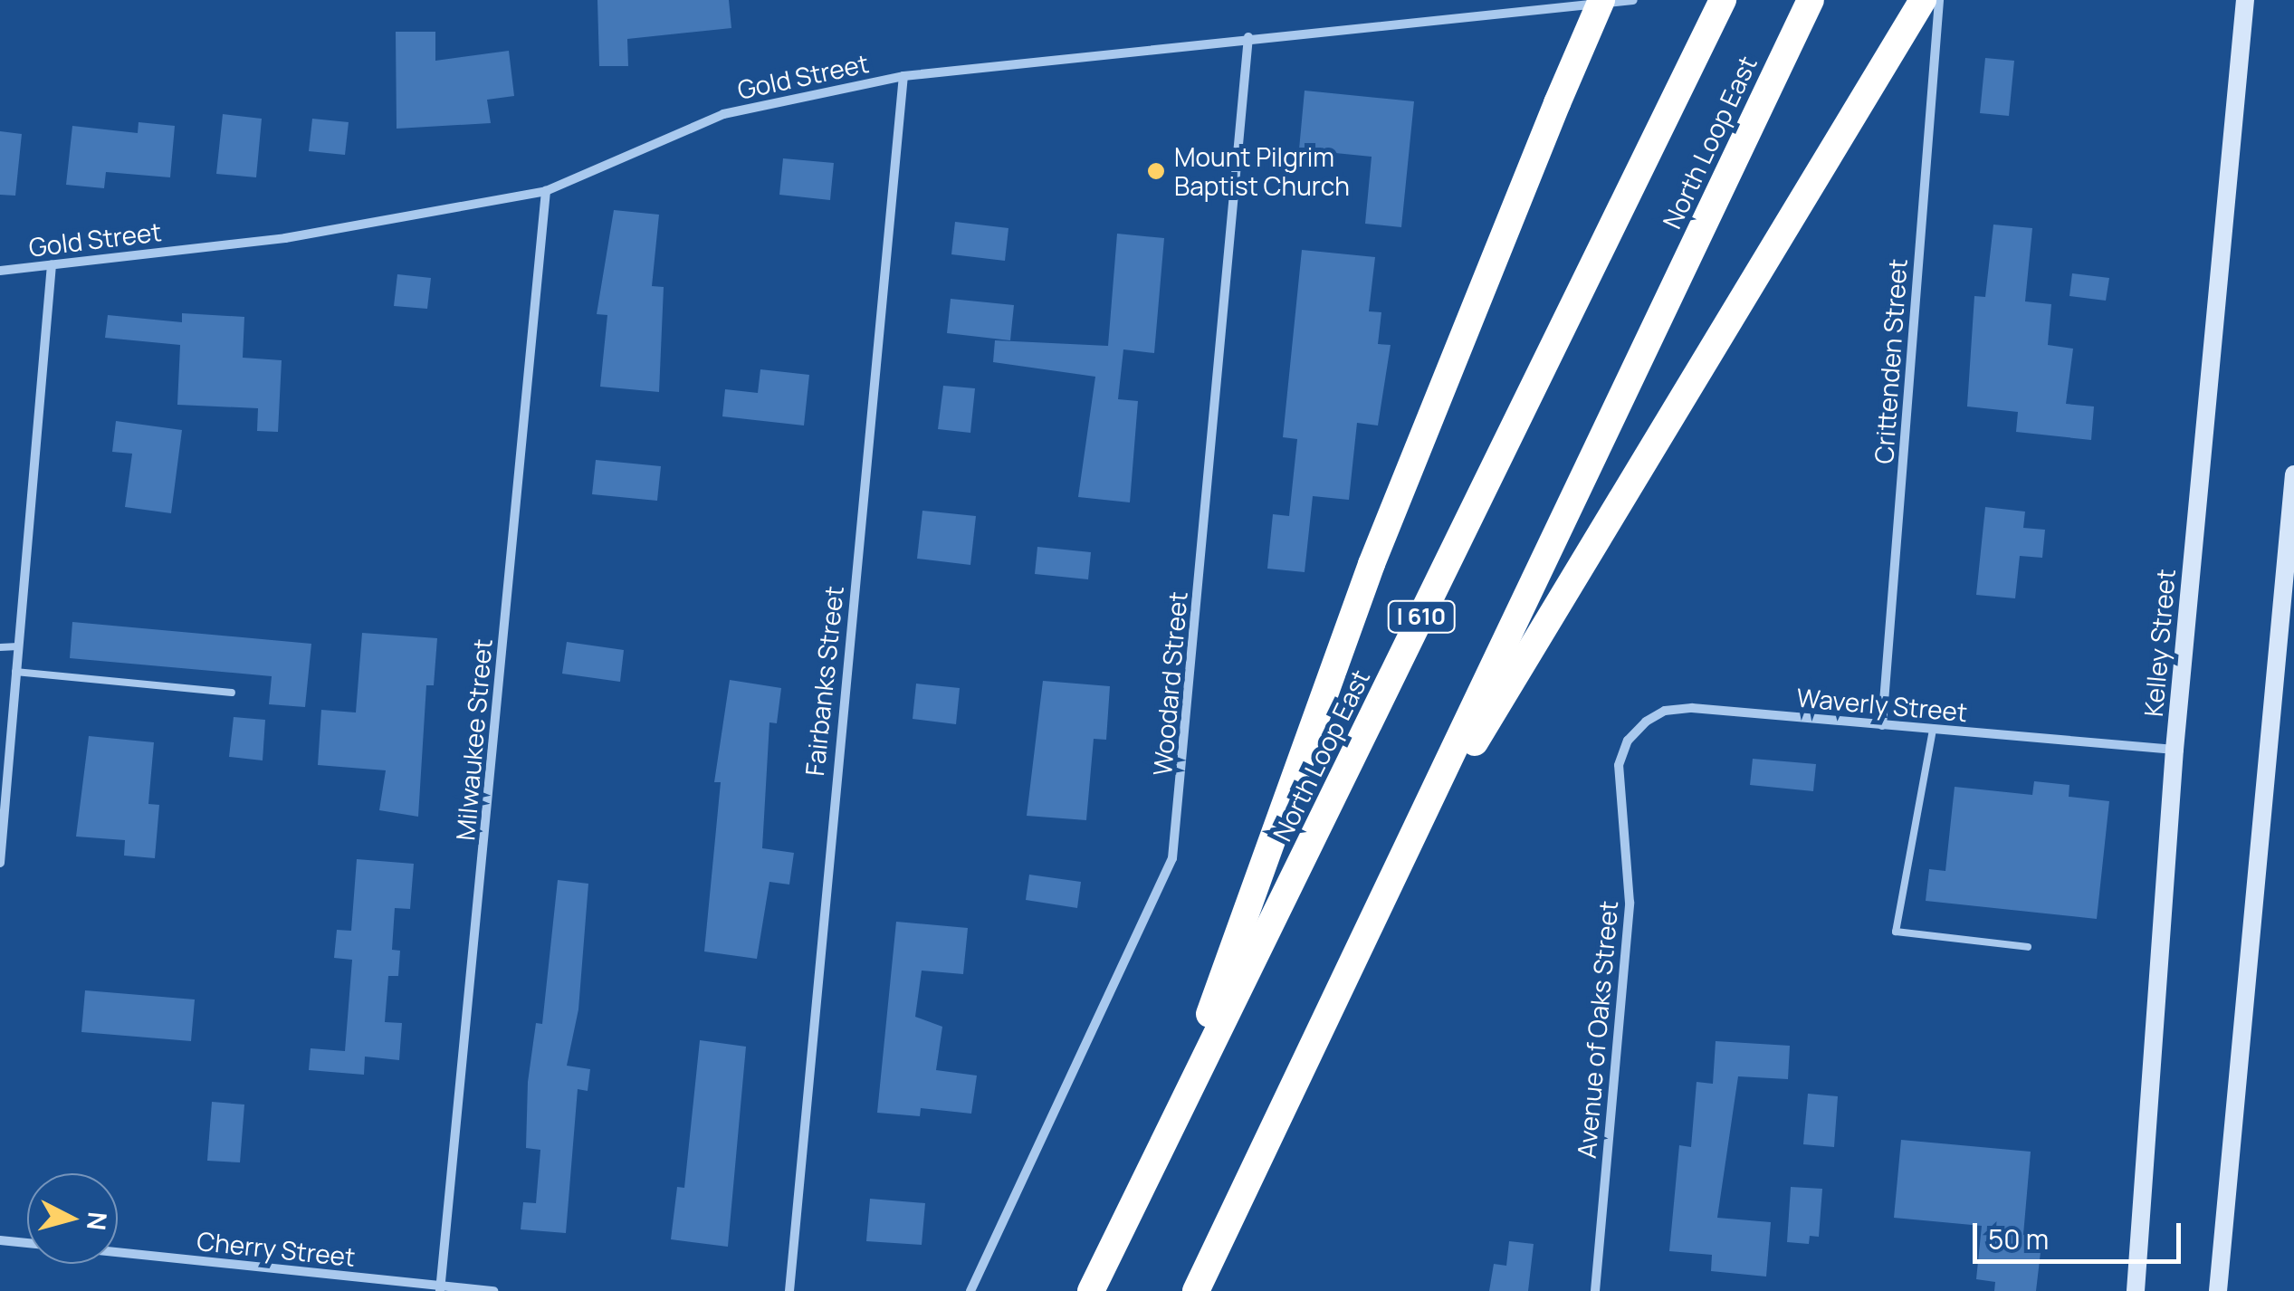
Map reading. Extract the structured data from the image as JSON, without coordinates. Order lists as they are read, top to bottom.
{
  "streets": {
    "highway": ["North Loop East", "I 610"],
    "main road": ["Kelley Street"],
    "street": [
      "Gold Street",
      "Crittenden Street",
      "Fairbanks Street",
      "Woodard Street",
      "Waverly Street",
      "Milwaukee Street",
      "Avenue of Oaks Street",
      "Cherry Street"
    ]
  },
  "crossings": [
    ["Gold Street", "Fairbanks Street"],
    ["Gold Street", "Woodard Street"],
    ["Gold Street", "Milwaukee Street"],
    ["Crittenden Street", "Waverly Street"],
    ["Kelley Street", "Waverly Street"],
    ["Waverly Street", "Avenue of Oaks Street"],
    ["Milwaukee Street", "Cherry Street"]
  ],
  "places": ["Mount Pilgrim Baptist Church"],
  "scale_bar": "50 m",
  "north": "right"
}
